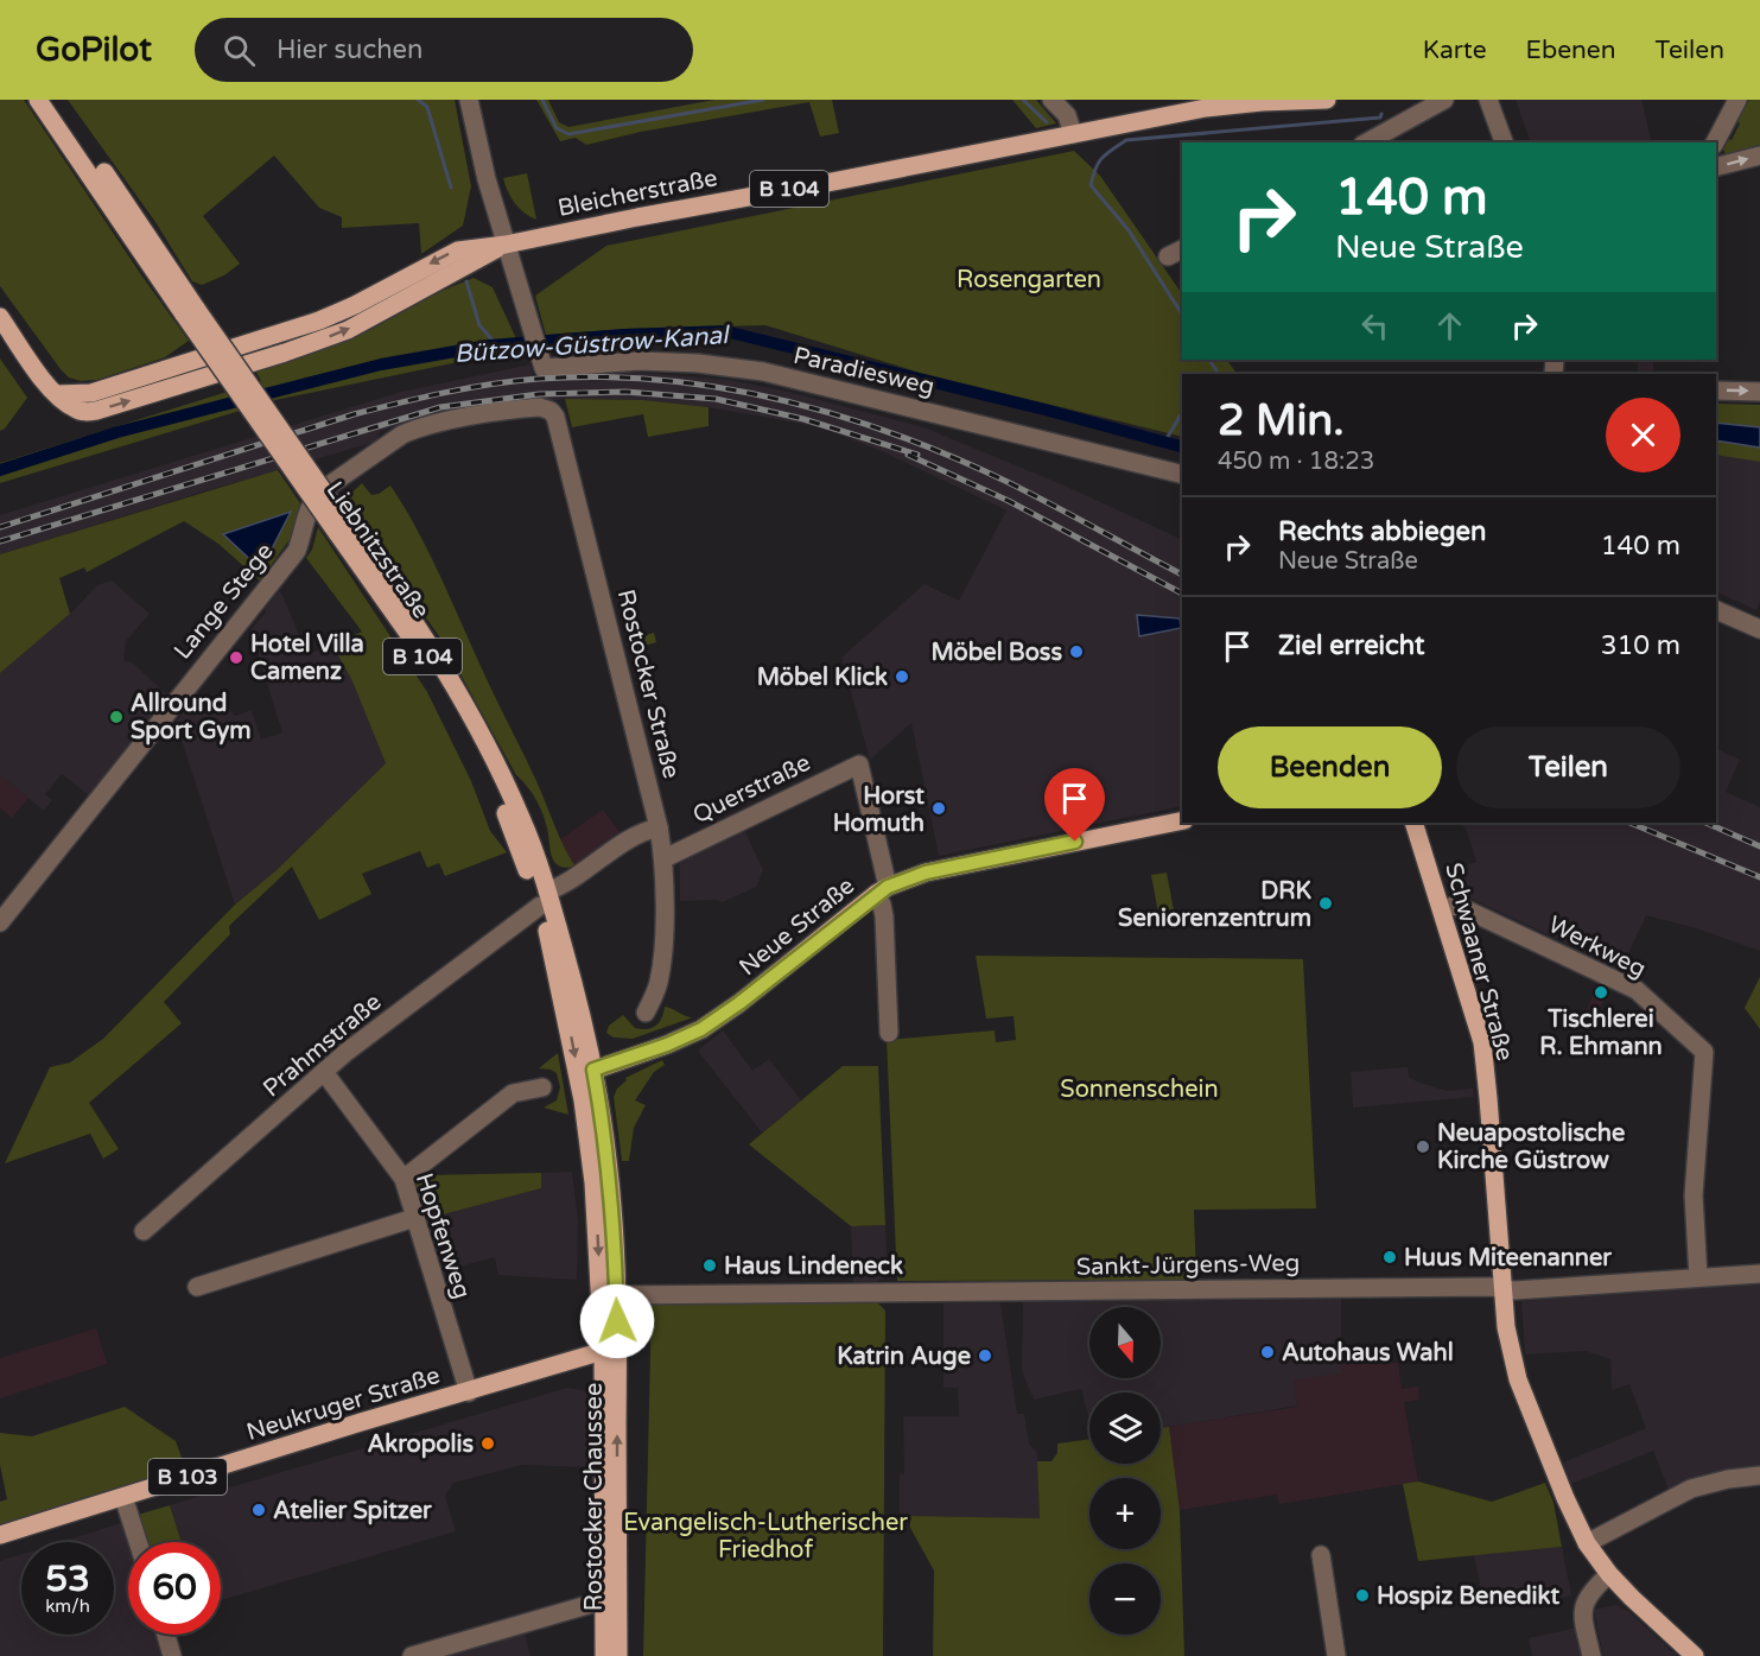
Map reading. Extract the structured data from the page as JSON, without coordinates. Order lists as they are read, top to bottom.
{
  "streets": {
    "main road": [
      "B 104",
      "Bleicherstraße",
      "Liebnitzstraße",
      "Neue Straße",
      "Schwaaner Straße",
      "Neukruger Straße",
      "B 103",
      "Rostocker Chaussee"
    ],
    "street": [
      "Paradiesweg",
      "Lange Stege",
      "Rostocker Straße",
      "Querstraße",
      "Werkweg",
      "Prahmstraße",
      "Hopfenweg",
      "Sankt-Jürgens-Weg"
    ]
  },
  "crossings": [
    ["B 104", "Liebnitzstraße"],
    ["B 104", "Neue Straße"],
    ["B 104", "Sankt-Jürgens-Weg"],
    ["B 104", "Neukruger Straße"],
    ["B 104", "Rostocker Chaussee"],
    ["Bleicherstraße", "Paradiesweg"],
    ["Liebnitzstraße", "Neue Straße"],
    ["Liebnitzstraße", "Prahmstraße"],
    ["Lange Stege", "Rostocker Straße"],
    ["Rostocker Straße", "Querstraße"],
    ["Rostocker Straße", "Prahmstraße"],
    ["Querstraße", "Neue Straße"],
    ["Werkweg", "Schwaaner Straße"],
    ["Werkweg", "Sankt-Jürgens-Weg"],
    ["Schwaaner Straße", "Sankt-Jürgens-Weg"],
    ["Prahmstraße", "Hopfenweg"],
    ["Hopfenweg", "Neukruger Straße"],
    ["Sankt-Jürgens-Weg", "Rostocker Chaussee"],
    ["Neukruger Straße", "Rostocker Chaussee"]
  ],
  "water": ["Bützow-Güstrow-Kanal"],
  "parks": ["Rosengarten", "Sonnenschein", "Evangelisch-Lutherischer Friedhof"],
  "places": [
    "Möbel Boss",
    "Hotel Villa Camenz",
    "Möbel Klick",
    "Allround Sport Gym",
    "Horst Homuth",
    "DRK Seniorenzentrum",
    "Tischlerei R. Ehmann",
    "Neuapostolische Kirche Güstrow",
    "Huus Miteenanner",
    "Haus Lindeneck",
    "Autohaus Wahl",
    "Katrin Auge",
    "Akropolis",
    "Atelier Spitzer",
    "Hospiz Benedikt"
  ],
  "north": "bottom",
  "page": {
    "header": "GoPilot",
    "search": "Hier suchen",
    "nav": ["Karte", "Ebenen", "Teilen"],
    "turn": ["140 m", "Neue Straße"],
    "heading": ["2 Min.", "450 m · 18:23"],
    "list": [
      {
        "name": "Rechts abbiegen",
        "note": "Neue Straße",
        "value": "140 m"
      },
      {
        "name": "Ziel erreicht",
        "value": "310 m"
      }
    ],
    "buttons": ["Beenden", "Teilen"],
    "map_buttons": ["+", "−"],
    "speed": "53 km/h",
    "limit": "60"
  }
}
